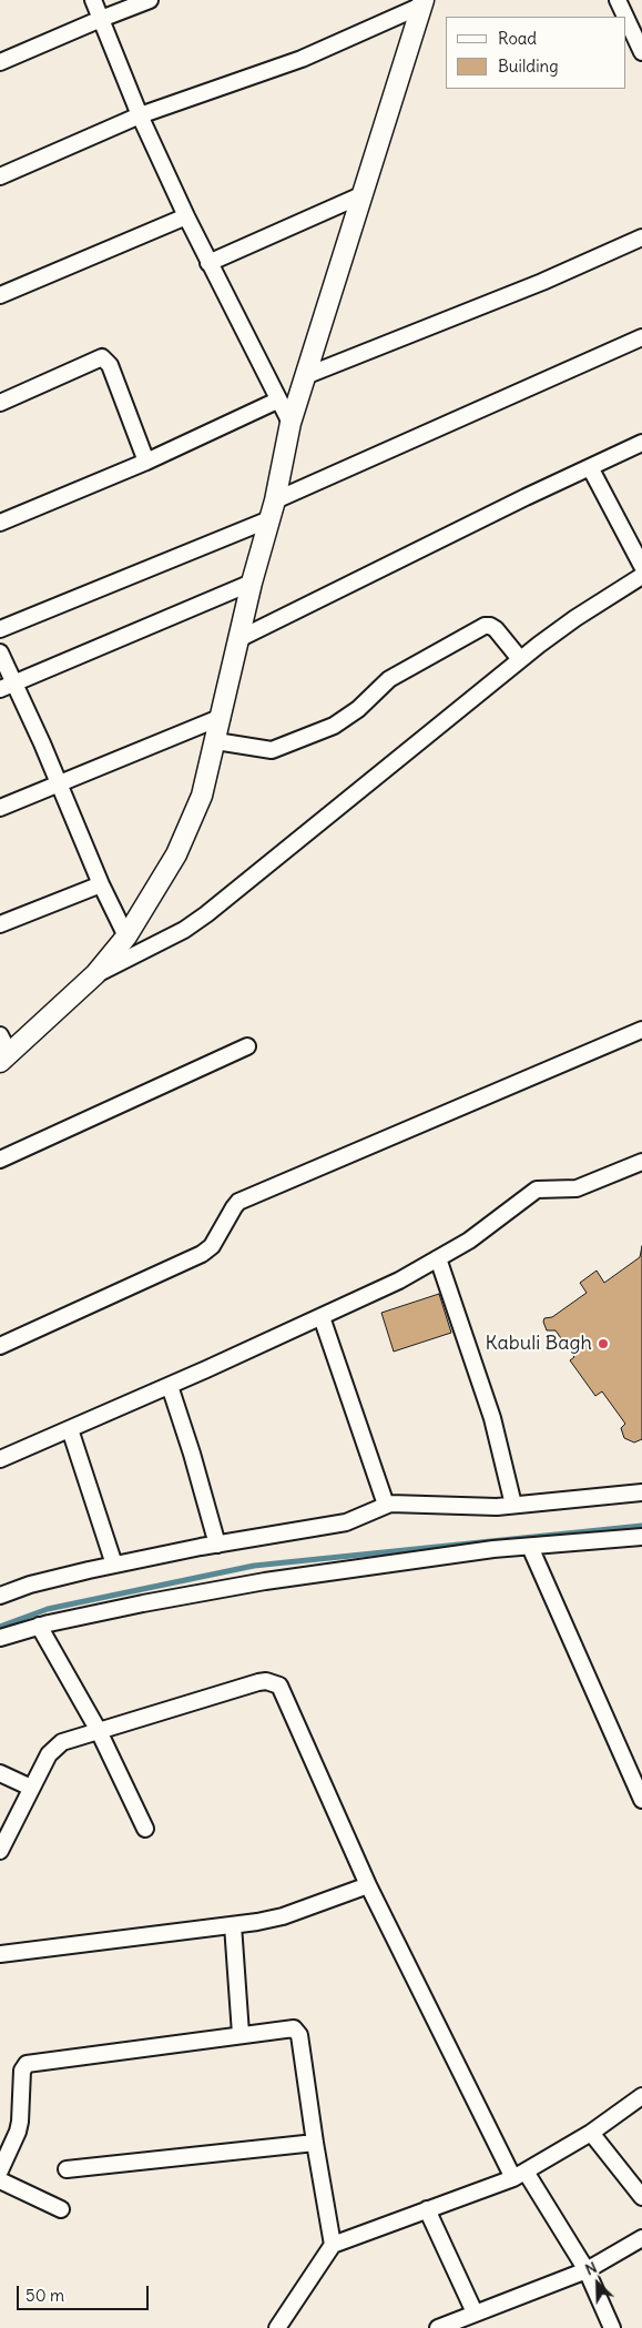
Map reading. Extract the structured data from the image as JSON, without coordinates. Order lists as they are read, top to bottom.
{
  "places": ["Kabuli Bagh"],
  "legend": ["Road", "Building"],
  "scale_bar": "50 m",
  "north": "top left"
}
